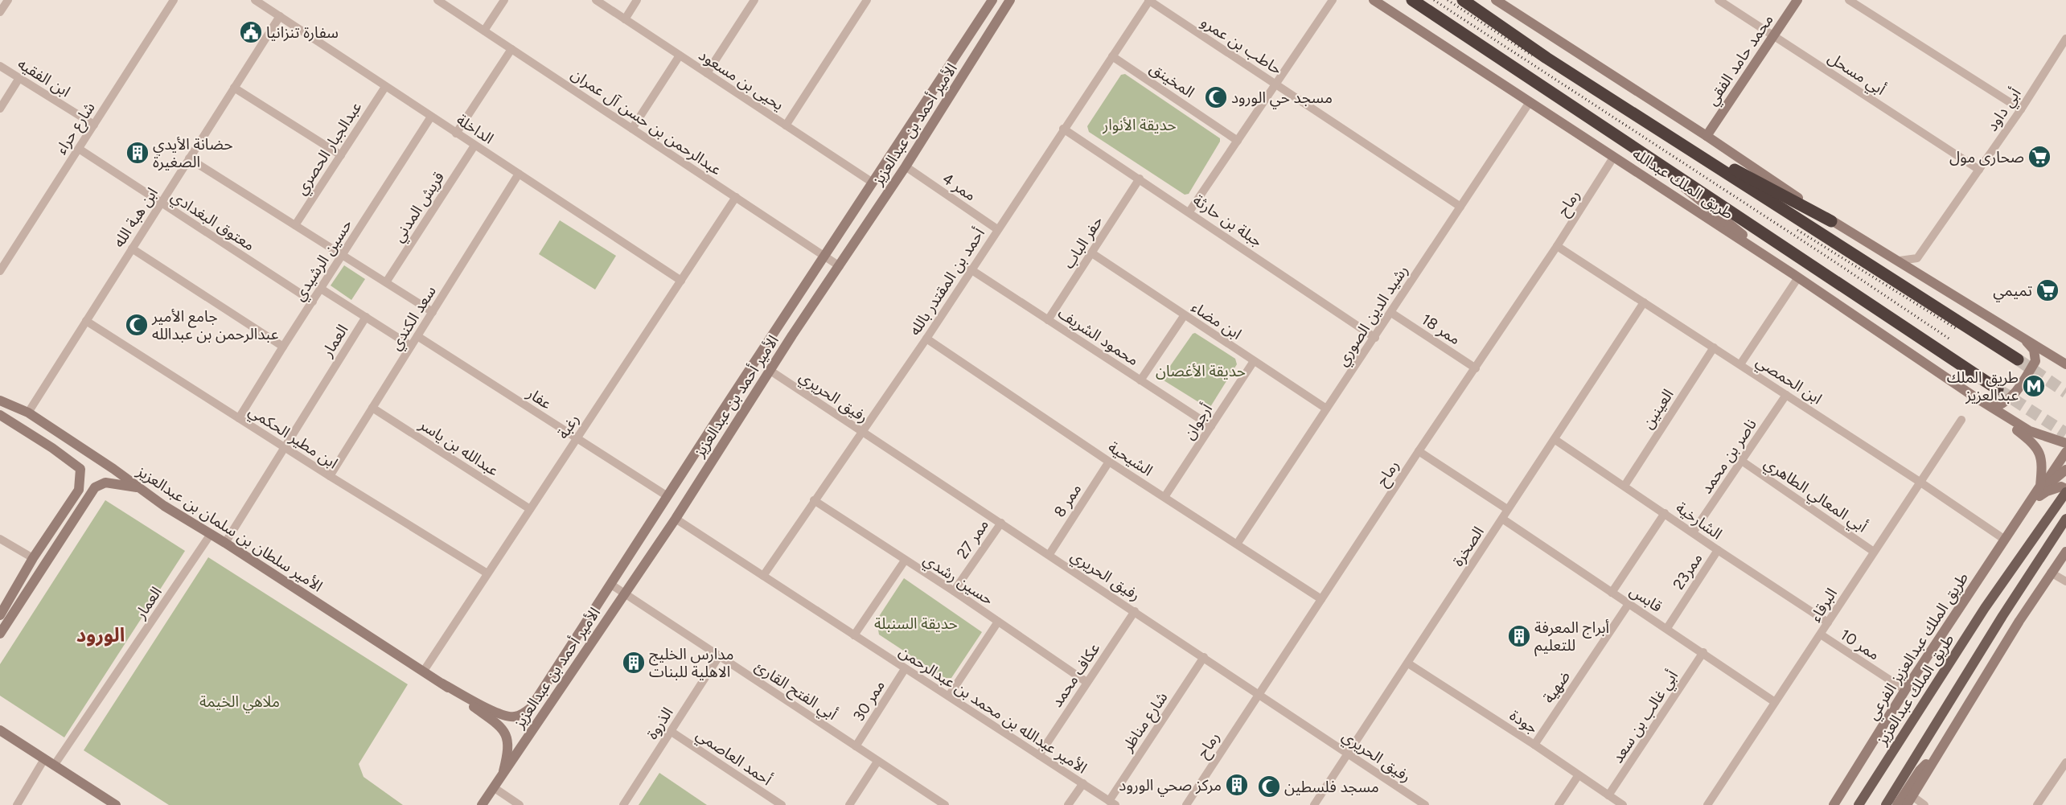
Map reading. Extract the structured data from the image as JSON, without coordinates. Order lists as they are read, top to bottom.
{
  "streets": {
    "highway": ["طريق الملك عبدالله"],
    "main road": ["طريق الملك عبدالعزيز"],
    "street": [
      "حاطب بن عمرو",
      "محمد حامد الفقي",
      "أبي مسحل",
      "ابن الفقيه",
      "يحيى بن مسعود",
      "المخينق",
      "أبي داود",
      "عبدالرحمن بن حسن آل عمران",
      "الأمير أحمد بن عبدالعزيز",
      "شارع حراء",
      "الداخلة",
      "عبدالجبار الحصري",
      "ممر 4",
      "رماح",
      "قريش المدني",
      "ابن هبة الله",
      "معتوق البغدادي",
      "جبلة بن حارثة",
      "حفر الباب",
      "حسين الرشيدي",
      "أحمد بن المقتدر بالله",
      "رشيد الدين الصوري",
      "سعد الكندي",
      "ابن مضاء",
      "ممر 18",
      "محمود الشريف",
      "العمار",
      "ابن الحمصي",
      "رفيق الحريري",
      "عفار",
      "العينين",
      "أرجوان",
      "رغبة",
      "ابن مطير الحكمي",
      "عبدالله بن ياسر",
      "ناصر بن محمد",
      "الشيحية",
      "أبي المعالي الطاهري",
      "ممر 8",
      "الشارخية",
      "الأمير سلطان بن سلمان بن عبدالعزيز",
      "ممر 27",
      "الصخرة",
      "ممر23",
      "حسين رشدي",
      "قابس",
      "البرقاء",
      "ممر 10",
      "طريق الملك عبدالعزيز الفرعي",
      "عكاف محمد",
      "ضهية",
      "أبي الفتح القارئ",
      "ممر 30",
      "الأمير عبدالله بن محمد بن عبدالرحمن",
      "أبي غالب بن سعد",
      "شارع مناظر",
      "جودة",
      "الذروة",
      "أحمد العاصمي"
    ]
  },
  "crossings": [
    ["حاطب بن عمرو", "أحمد بن المقتدر بالله"],
    ["حاطب بن عمرو", "رشيد الدين الصوري"],
    ["محمد حامد الفقي", "أبي مسحل"],
    ["أبي مسحل", "أبي داود"],
    ["ابن الفقيه", "شارع حراء"],
    ["يحيى بن مسعود", "الأمير أحمد بن عبدالعزيز"],
    ["المخينق", "أحمد بن المقتدر بالله"],
    ["عبدالرحمن بن حسن آل عمران", "الأمير أحمد بن عبدالعزيز"],
    ["عبدالرحمن بن حسن آل عمران", "رغبة"],
    ["الأمير أحمد بن عبدالعزيز", "ممر 4"],
    ["الأمير أحمد بن عبدالعزيز", "رفيق الحريري"],
    ["الأمير أحمد بن عبدالعزيز", "عفار"],
    ["الأمير أحمد بن عبدالعزيز", "الأمير سلطان بن سلمان بن عبدالعزيز"],
    ["الأمير أحمد بن عبدالعزيز", "أبي الفتح القارئ"],
    ["الأمير أحمد بن عبدالعزيز", "الأمير عبدالله بن محمد بن عبدالرحمن"],
    ["شارع حراء", "معتوق البغدادي"],
    ["الداخلة", "عبدالجبار الحصري"],
    ["الداخلة", "قريش المدني"],
    ["الداخلة", "ابن هبة الله"],
    ["الداخلة", "حسين الرشيدي"],
    ["الداخلة", "سعد الكندي"],
    ["الداخلة", "رغبة"],
    ["طريق الملك عبدالله", "رماح"],
    ["طريق الملك عبدالله", "رشيد الدين الصوري"],
    ["ممر 4", "أحمد بن المقتدر بالله"],
    ["رماح", "ممر 18"],
    ["رماح", "ابن الحمصي"],
    ["رماح", "رفيق الحريري"],
    ["رماح", "الشيحية"],
    ["ابن هبة الله", "معتوق البغدادي"],
    ["ابن هبة الله", "ابن مطير الحكمي"],
    ["ابن هبة الله", "الأمير سلطان بن سلمان بن عبدالعزيز"],
    ["معتوق البغدادي", "حسين الرشيدي"],
    ["جبلة بن حارثة", "حفر الباب"],
    ["جبلة بن حارثة", "أحمد بن المقتدر بالله"],
    ["جبلة بن حارثة", "رشيد الدين الصوري"],
    ["حفر الباب", "ابن مضاء"],
    ["حفر الباب", "محمود الشريف"],
    ["حسين الرشيدي", "ابن مطير الحكمي"],
    ["أحمد بن المقتدر بالله", "محمود الشريف"],
    ["أحمد بن المقتدر بالله", "رفيق الحريري"],
    ["أحمد بن المقتدر بالله", "الشيحية"],
    ["أحمد بن المقتدر بالله", "حسين رشدي"],
    ["أحمد بن المقتدر بالله", "الأمير عبدالله بن محمد بن عبدالرحمن"],
    ["رشيد الدين الصوري", "ابن مضاء"],
    ["رشيد الدين الصوري", "ممر 18"],
    ["رشيد الدين الصوري", "الشيحية"],
    ["سعد الكندي", "عفار"],
    ["سعد الكندي", "ابن مطير الحكمي"],
    ["سعد الكندي", "عبدالله بن ياسر"],
    ["ابن مضاء", "أرجوان"],
    ["محمود الشريف", "أرجوان"],
    ["العمار", "ابن مطير الحكمي"],
    ["العمار", "الأمير سلطان بن سلمان بن عبدالعزيز"],
    ["ابن الحمصي", "العينين"],
    ["ابن الحمصي", "ناصر بن محمد"],
    ["ابن الحمصي", "الصخرة"],
    ["ابن الحمصي", "البرقاء"],
    ["ابن الحمصي", "طريق الملك عبدالعزيز الفرعي"],
    ["رفيق الحريري", "ممر 8"],
    ["رفيق الحريري", "ممر 27"],
    ["رفيق الحريري", "الصخرة"],
    ["رفيق الحريري", "عكاف محمد"],
    ["رفيق الحريري", "شارع مناظر"],
    ["عفار", "رغبة"],
    ["العينين", "الشارخية"],
    ["أرجوان", "الشيحية"],
    ["رغبة", "ابن مطير الحكمي"],
    ["رغبة", "عبدالله بن ياسر"],
    ["رغبة", "الأمير سلطان بن سلمان بن عبدالعزيز"],
    ["ناصر بن محمد", "أبي المعالي الطاهري"],
    ["ناصر بن محمد", "الشارخية"],
    ["الشيحية", "ممر 8"],
    ["أبي المعالي الطاهري", "البرقاء"],
    ["الشارخية", "الصخرة"],
    ["الشارخية", "ممر23"],
    ["الشارخية", "البرقاء"],
    ["ممر 27", "حسين رشدي"],
    ["الصخرة", "قابس"],
    ["الصخرة", "جودة"],
    ["ممر23", "قابس"],
    ["حسين رشدي", "عكاف محمد"],
    ["قابس", "البرقاء"],
    ["قابس", "ضهية"],
    ["قابس", "أبي غالب بن سعد"],
    ["البرقاء", "ممر 10"],
    ["ممر 10", "طريق الملك عبدالعزيز الفرعي"],
    ["عكاف محمد", "الأمير عبدالله بن محمد بن عبدالرحمن"],
    ["ضهية", "جودة"],
    ["أبي الفتح القارئ", "ممر 30"],
    ["أبي الفتح القارئ", "الذروة"],
    ["ممر 30", "الأمير عبدالله بن محمد بن عبدالرحمن"],
    ["الأمير عبدالله بن محمد بن عبدالرحمن", "شارع مناظر"],
    ["أبي غالب بن سعد", "جودة"],
    ["الذروة", "أحمد العاصمي"]
  ],
  "districts": ["الورود"],
  "parks": [
    "حديقة الأنوار",
    "حديقة الأغصان",
    "حديقة السنبلة",
    "ملاهي الخيمة"
  ],
  "places": {
    "public building": ["سفارة تنزانيا"],
    "mosque": ["مسجد حي الورود", "جامع الأمير عبدالرحمن بن عبدالله", "مسجد فلسطين"],
    "building": [
      "حضانة الأيدي الصغيرة",
      "أبراج المعرفة للتعليم",
      "مدارس الخليج الاهلية للبنات",
      "مركز صحي الورود"
    ],
    "supermarket": ["صحارى مول", "تمیمي"],
    "metro station": ["طريق الملك عبدالعزيز"]
  }
}
